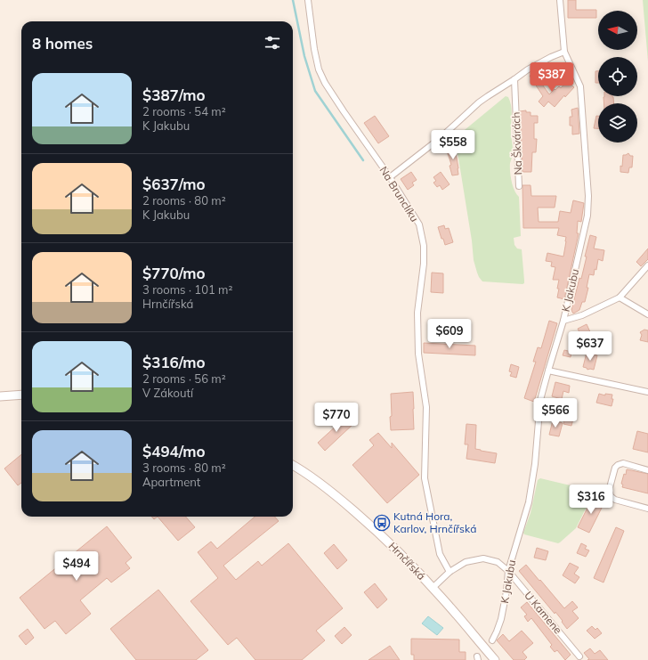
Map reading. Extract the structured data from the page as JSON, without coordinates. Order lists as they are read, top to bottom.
{
  "streets": {
    "main road": ["Hrnčířská"],
    "street": [
      "Na Škvárách",
      "Na Brunclíku",
      "K Jakubu",
      "U Kamene"
    ]
  },
  "crossings": [
    ["Na Brunclíku", "U Kamene"],
    ["K Jakubu", "U Kamene"],
    ["Hrnčířská", "U Kamene"]
  ],
  "places": {
    "bus stop": ["Kutná Hora, Karlov, Hrnčířská"]
  },
  "north": "left",
  "page": {
    "heading": "8 homes",
    "price": [
      "$387",
      "$558",
      "$609",
      "$637",
      "$566",
      "$770",
      "$316",
      "$494"
    ],
    "list": [
      {
        "name": "$387/mo",
        "note": "2 rooms · 54 m² · K Jakubu"
      },
      {
        "name": "$637/mo",
        "note": "2 rooms · 80 m² · K Jakubu"
      },
      {
        "name": "$770/mo",
        "note": "3 rooms · 101 m² · Hrnčířská"
      },
      {
        "name": "$316/mo",
        "note": "2 rooms · 56 m² · V Zákoutí"
      },
      {
        "name": "$494/mo",
        "note": "3 rooms · 80 m² · Apartment"
      }
    ]
  }
}
